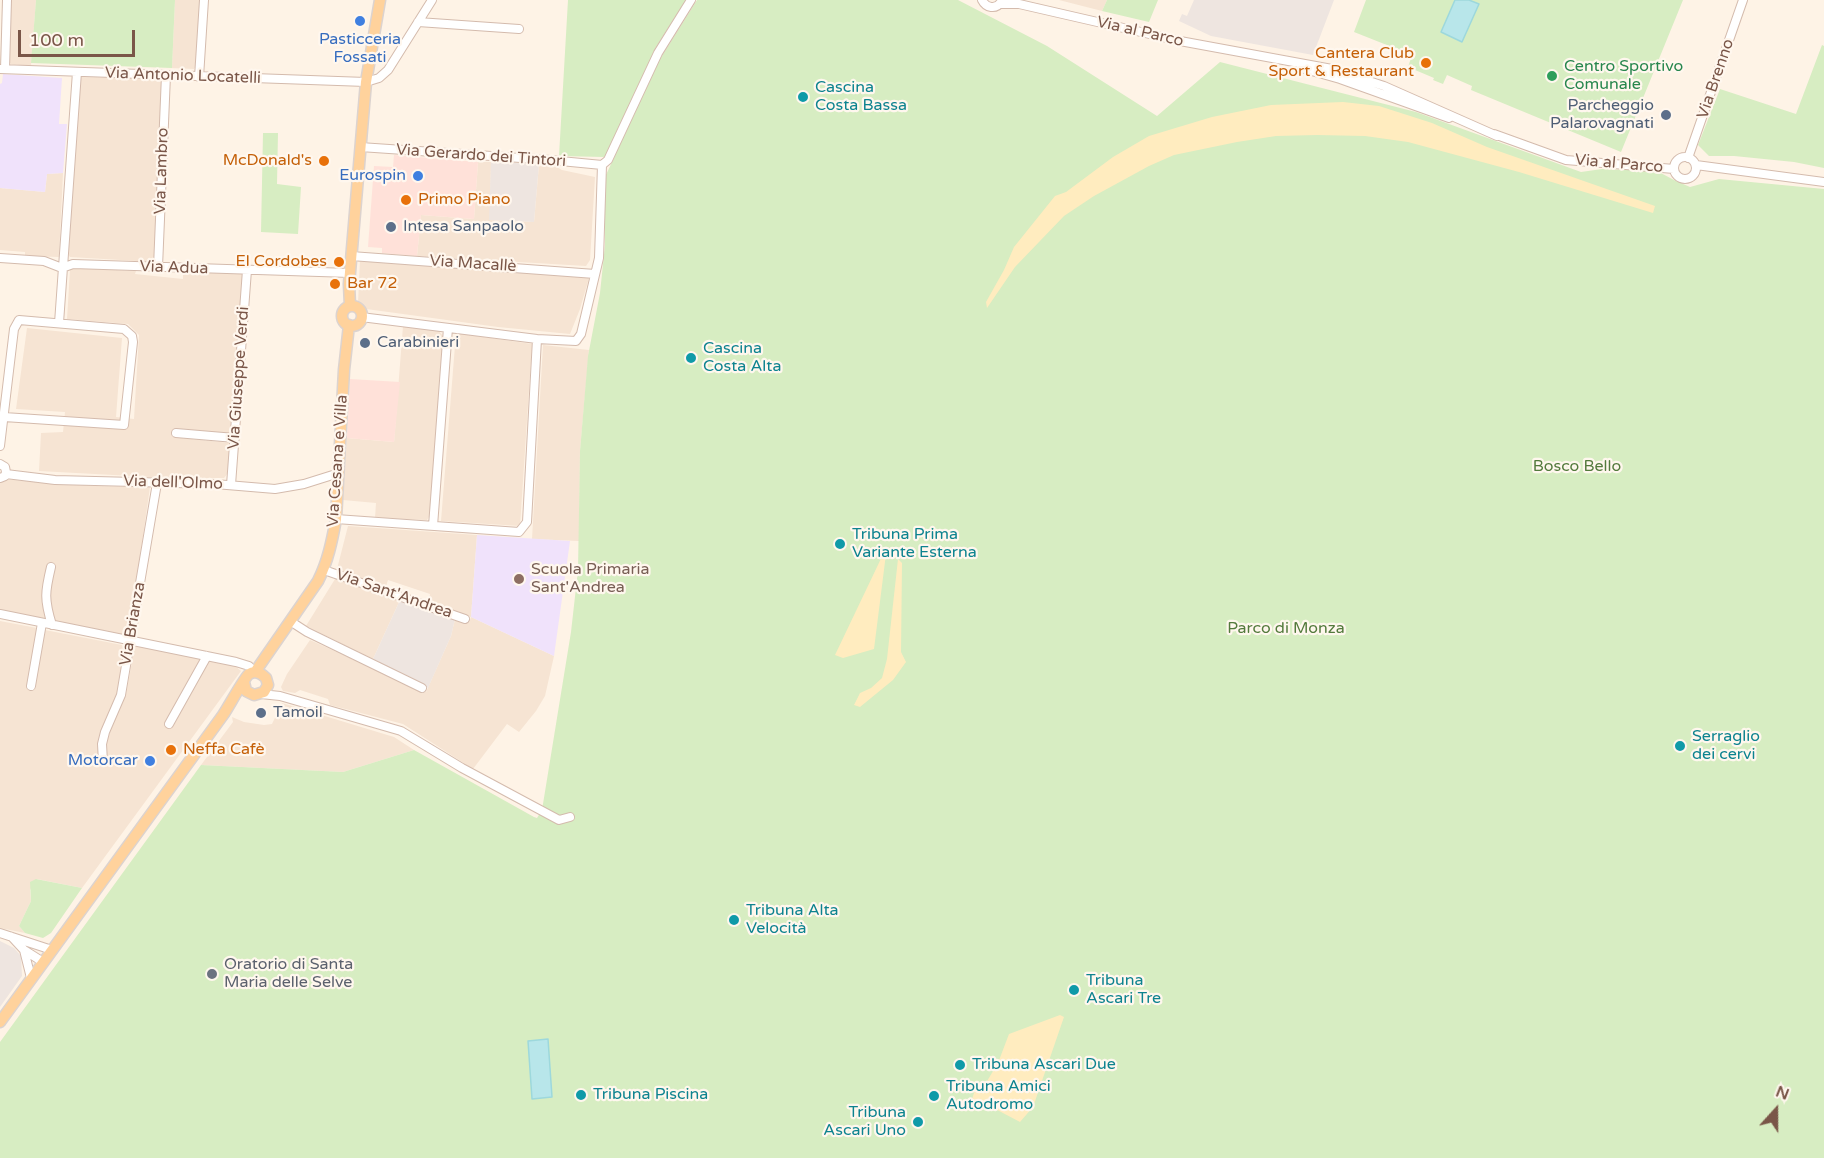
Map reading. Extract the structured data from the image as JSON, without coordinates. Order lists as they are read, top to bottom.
{
  "streets": {
    "main road": ["Via Cesana e Villa"],
    "street": [
      "Via al Parco",
      "Via Antonio Locatelli",
      "Via Brenno",
      "Via Gerardo dei Tintori",
      "Via Lambro",
      "Via Macallè",
      "Via Adua",
      "Via Giuseppe Verdi",
      "Via dell'Olmo",
      "Via Sant'Andrea",
      "Via Brianza"
    ]
  },
  "crossings": [
    ["Via al Parco", "Via Brenno"],
    ["Via Antonio Locatelli", "Via Lambro"],
    ["Via Lambro", "Via Adua"],
    ["Via Adua", "Via Giuseppe Verdi"],
    ["Via Giuseppe Verdi", "Via dell'Olmo"],
    ["Via Cesana e Villa", "Via dell'Olmo"],
    ["Via Cesana e Villa", "Via Sant'Andrea"],
    ["Via dell'Olmo", "Via Brianza"]
  ],
  "parks": ["Bosco Bello", "Parco di Monza"],
  "places": [
    "Pasticceria Fossati",
    "Cantera Club Sport & Restaurant",
    "Centro Sportivo Comunale",
    "Cascina Costa Bassa",
    "Parcheggio Palarovagnati",
    "McDonald's",
    "Eurospin",
    "Primo Piano",
    "Intesa Sanpaolo",
    "El Cordobes",
    "Bar 72",
    "Carabinieri",
    "Cascina Costa Alta",
    "Tribuna Prima Variante Esterna",
    "Scuola Primaria Sant'Andrea",
    "Tamoil",
    "Serraglio dei cervi",
    "Neffa Cafè",
    "Motorcar",
    "Tribuna Alta Velocità",
    "Oratorio di Santa Maria delle Selve",
    "Tribuna Ascari Tre",
    "Tribuna Ascari Due",
    "Tribuna Piscina",
    "Tribuna Amici Autodromo",
    "Tribuna Ascari Uno"
  ],
  "scale_bar": "100 m",
  "north": "top"
}
